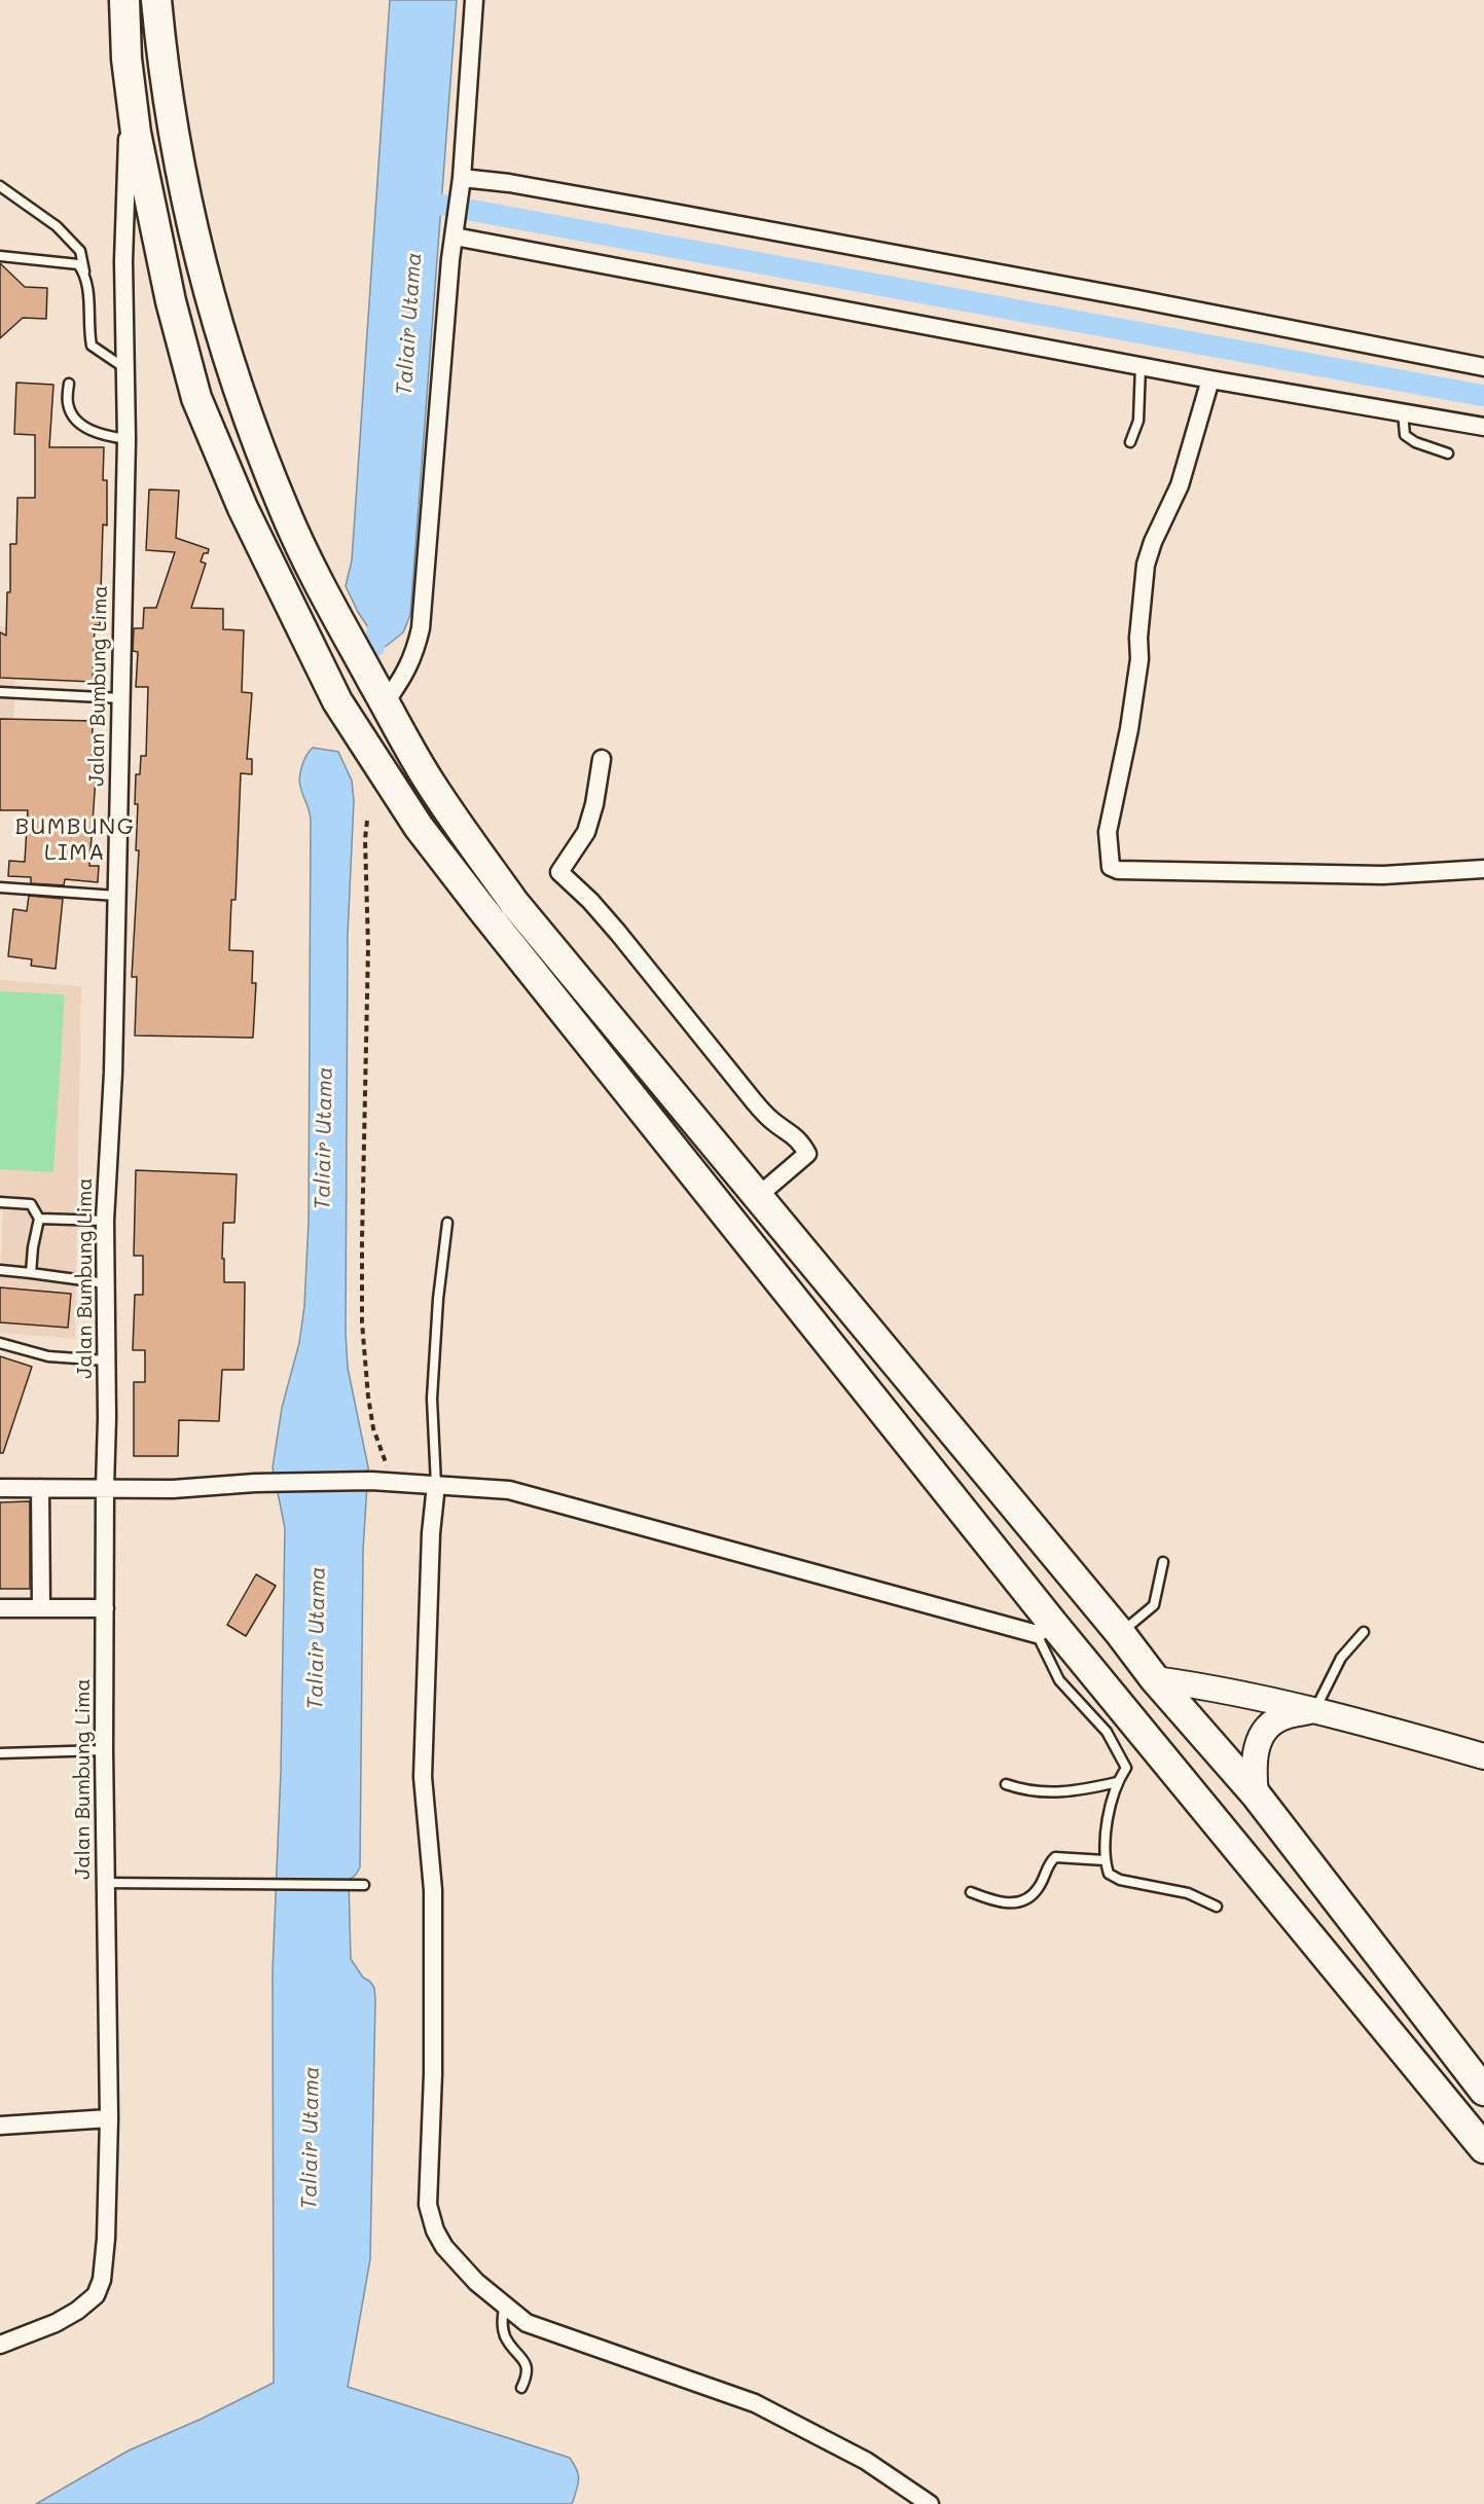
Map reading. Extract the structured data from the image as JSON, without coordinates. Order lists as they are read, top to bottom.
{
  "streets": {
    "street": ["Jalan Bumbung Lima"]
  },
  "districts": ["BUMBUNG LIMA"],
  "water": ["Taliair Utama"]
}
